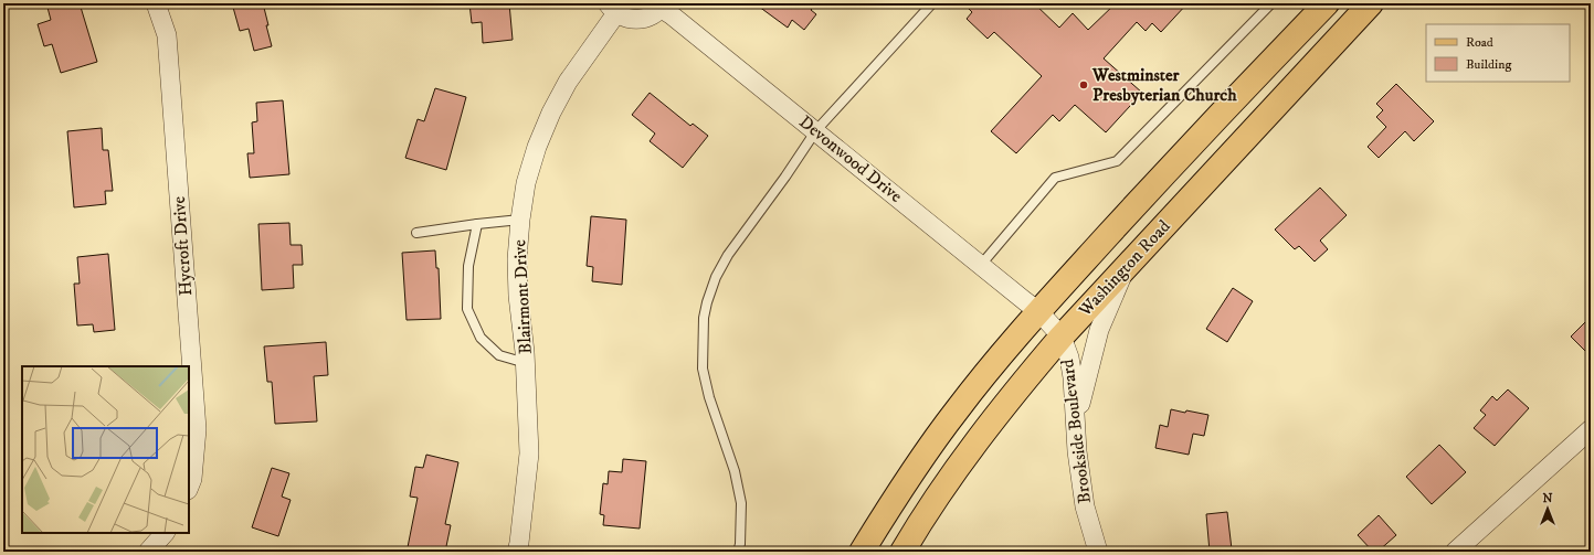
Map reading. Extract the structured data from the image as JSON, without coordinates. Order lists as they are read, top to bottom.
{
  "streets": {
    "main road": ["Washington Road"],
    "street": [
      "Devonwood Drive",
      "Hycroft Drive",
      "Blairmont Drive",
      "Brookside Boulevard"
    ]
  },
  "crossings": [
    ["Devonwood Drive", "Washington Road"],
    ["Devonwood Drive", "Blairmont Drive"],
    ["Devonwood Drive", "Brookside Boulevard"],
    ["Washington Road", "Brookside Boulevard"]
  ],
  "places": ["Westminster Presbyterian Church"],
  "legend": ["Road", "Building"],
  "north": "top"
}
